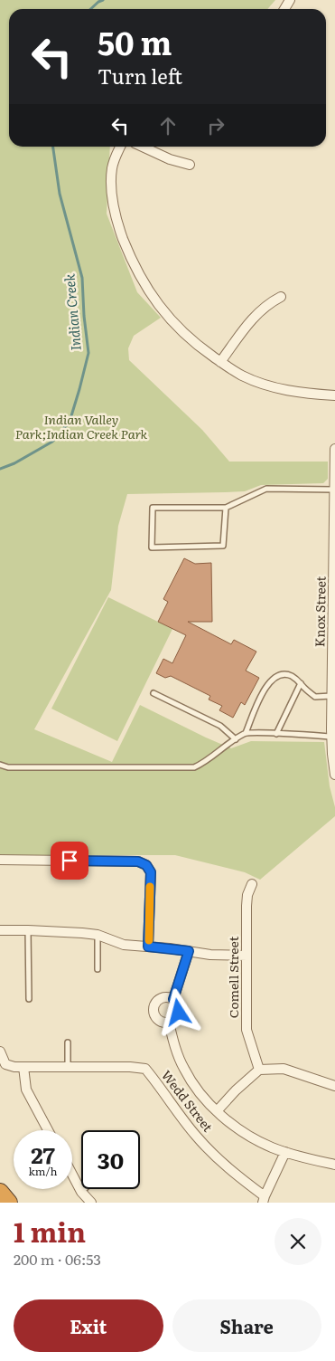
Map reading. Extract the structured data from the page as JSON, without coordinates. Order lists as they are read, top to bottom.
{
  "streets": {
    "street": ["Knox Street", "Comell Street", "Wedd Street"]
  },
  "water": ["Indian Creek"],
  "parks": ["Indian Valley Park;Indian Creek Park"],
  "page": {
    "turn": ["50 m", "Turn left"],
    "speed": "27 km/h",
    "limit": "30",
    "heading": ["1 min", "200 m · 06:53"],
    "buttons": ["Exit", "Share"]
  }
}
